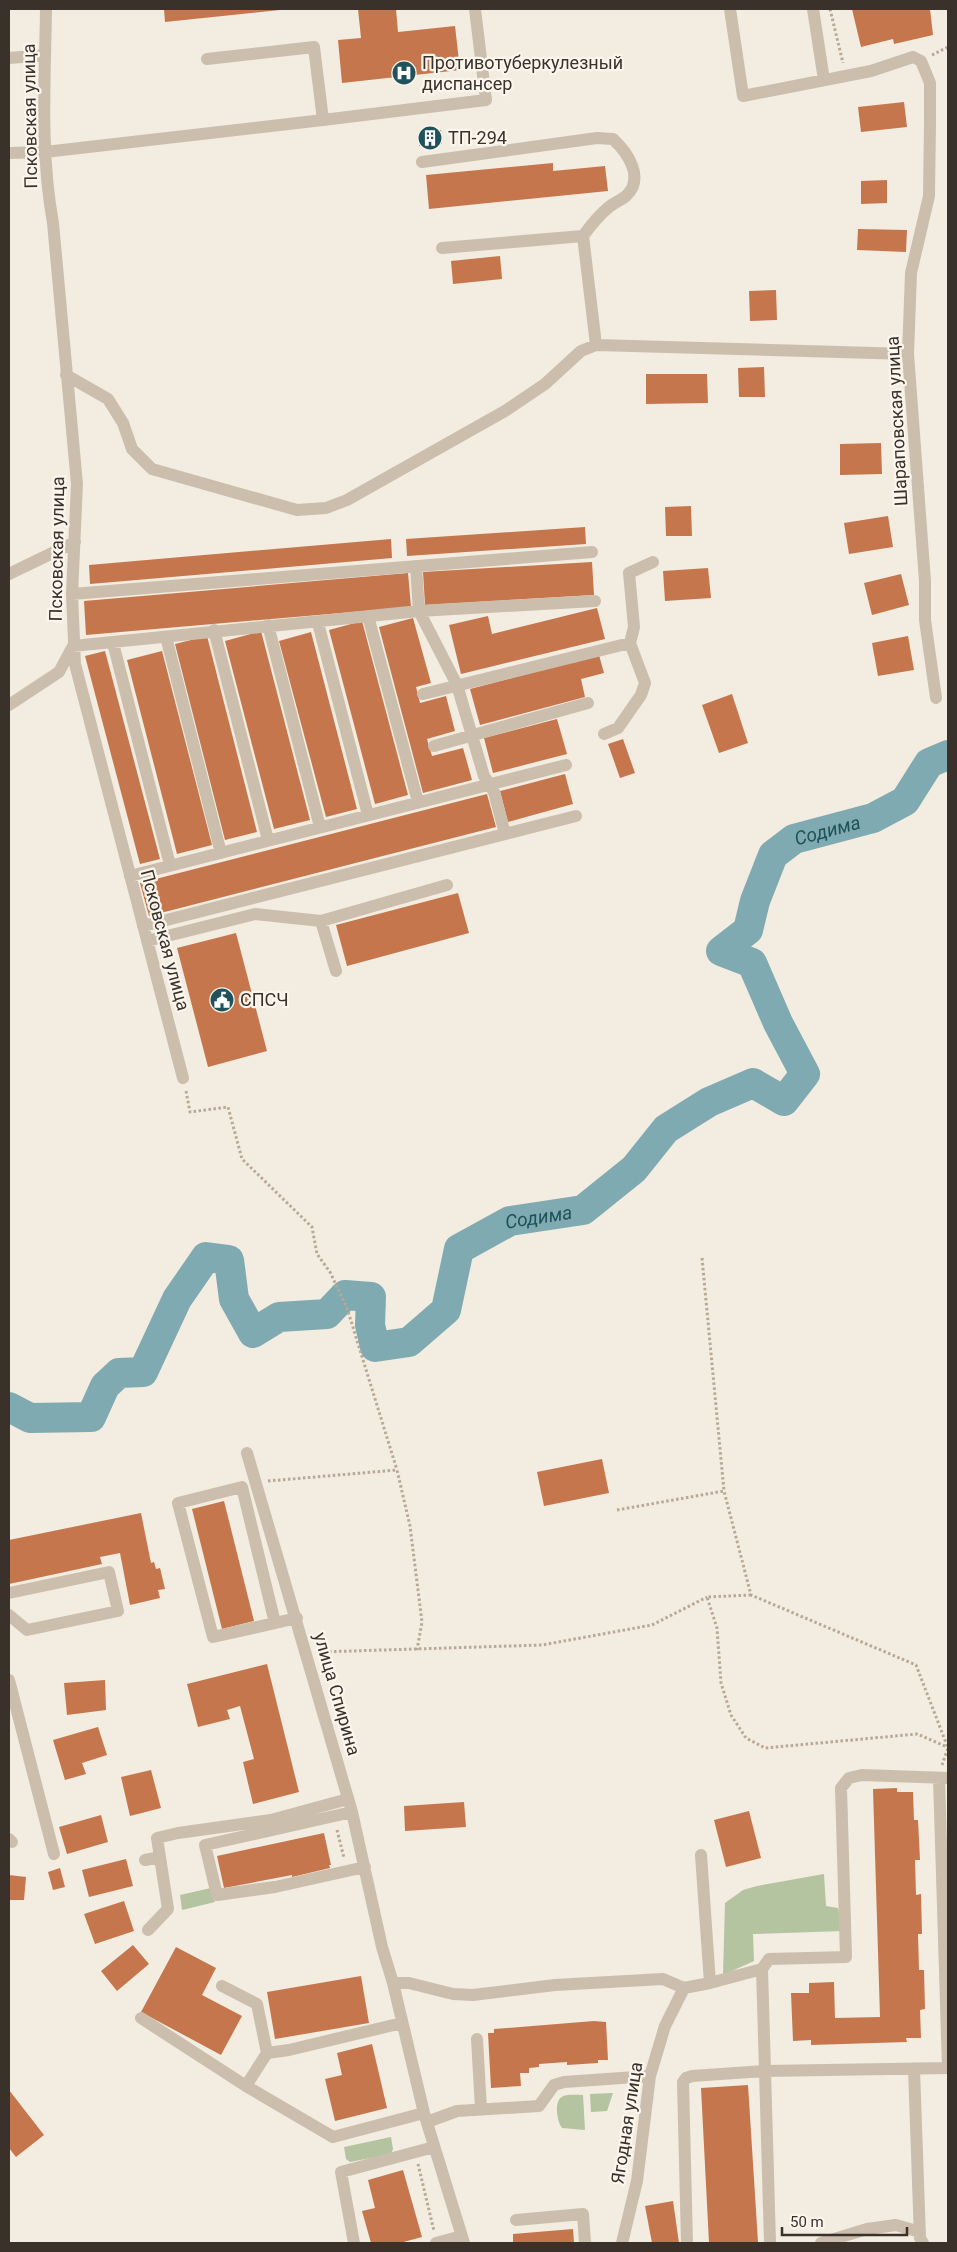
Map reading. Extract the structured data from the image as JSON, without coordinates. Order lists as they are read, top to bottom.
{
  "streets": {
    "street": [
      "Псковская улица",
      "Шараповская улица",
      "улица Спирина",
      "Ягодная улица"
    ]
  },
  "water": ["Содима"],
  "places": {
    "hospital": ["Противотуберкулезный диспансер"],
    "building": ["ТП-294"],
    "public building": ["СПСЧ"]
  },
  "scale_bar": "50 m"
}
